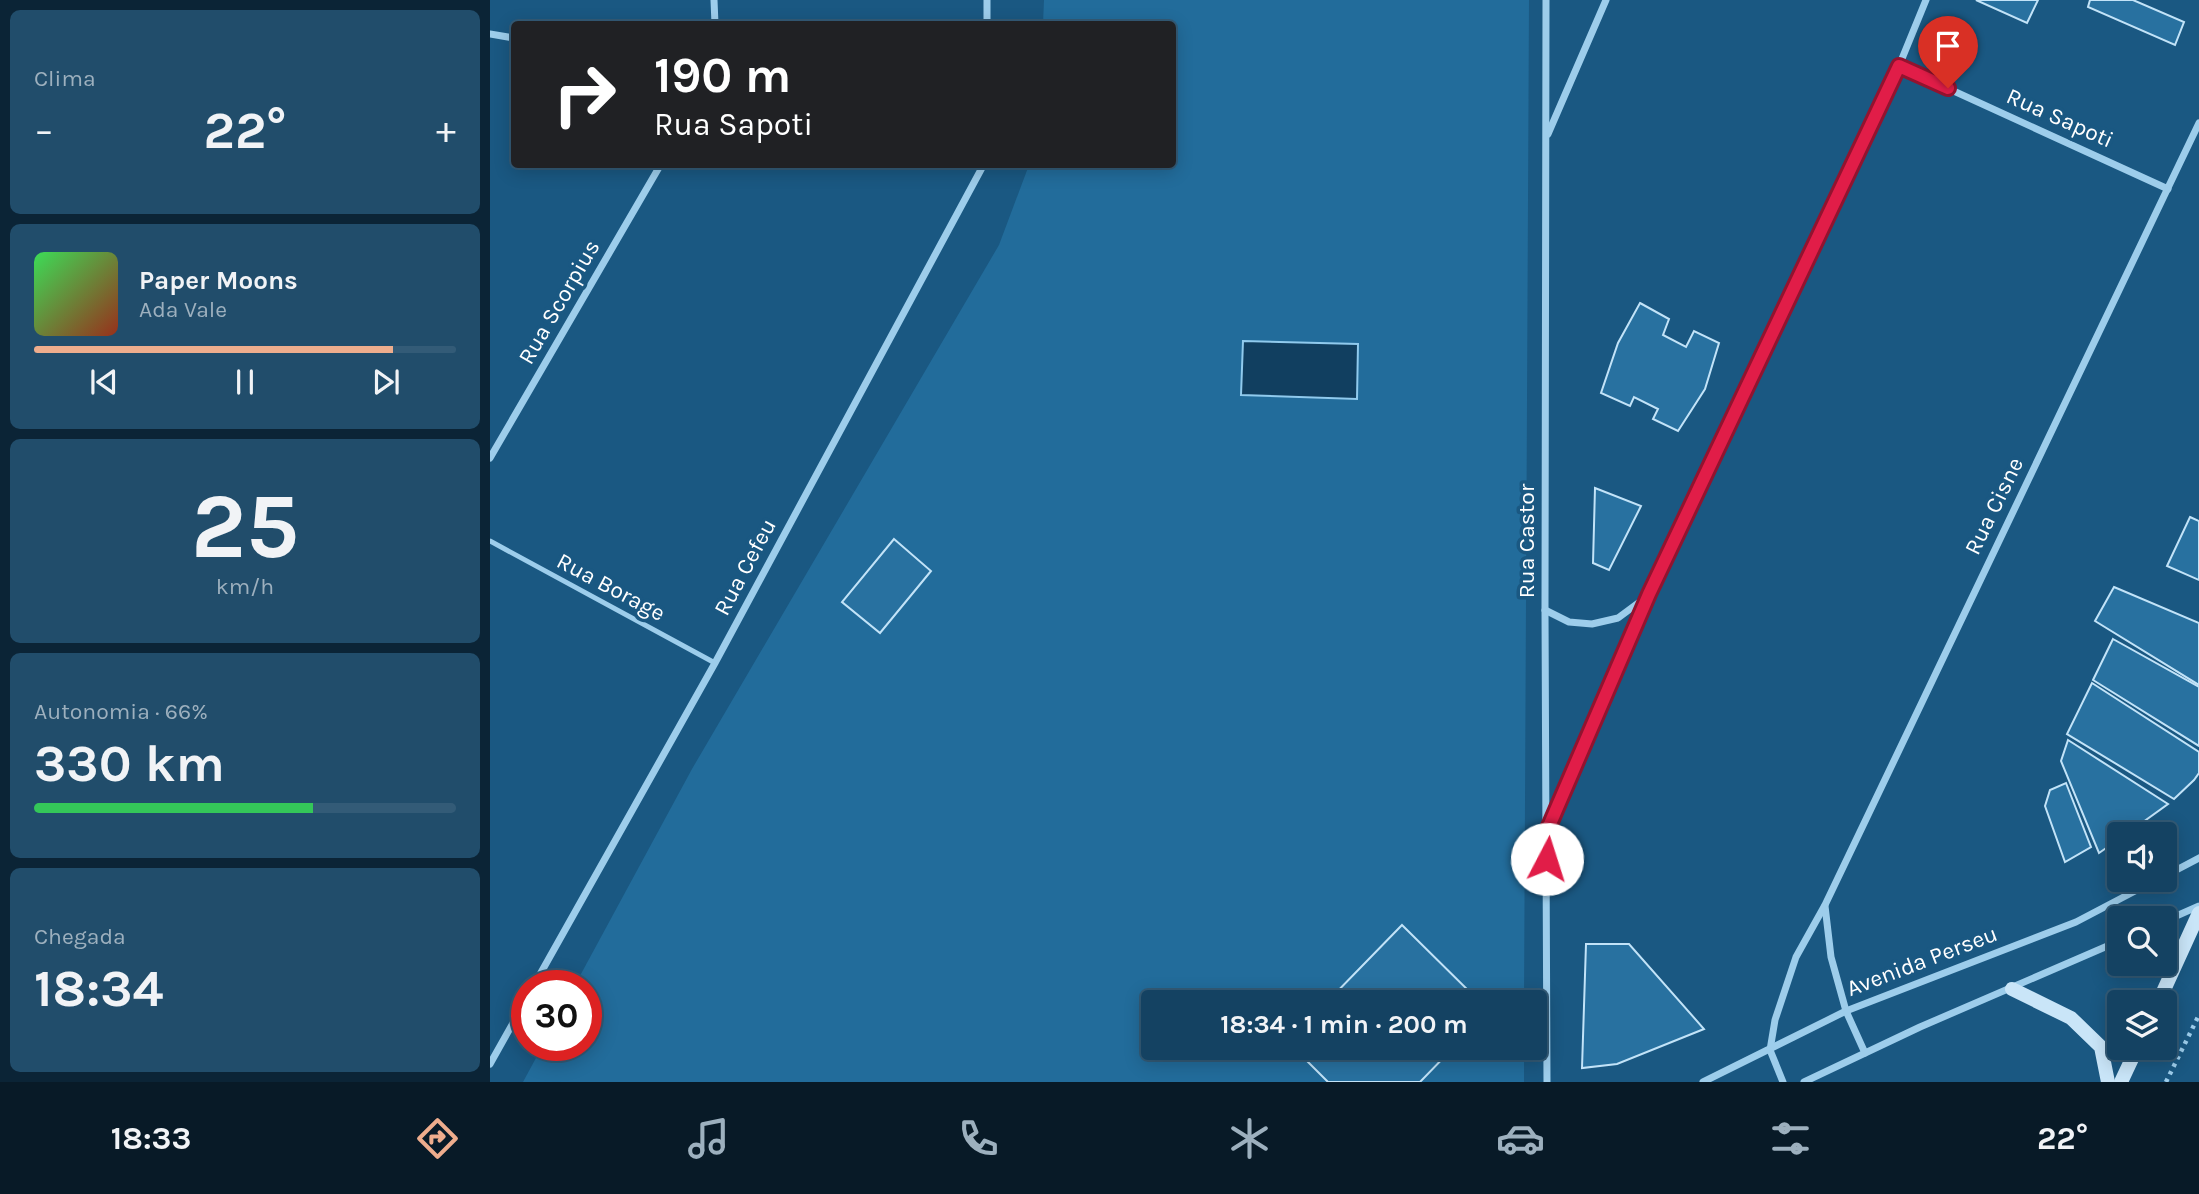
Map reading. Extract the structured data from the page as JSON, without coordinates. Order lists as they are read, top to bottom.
{
  "streets": {
    "street": [
      "Rua Sapoti",
      "Rua Scorpius",
      "Rua Cisne",
      "Rua Castor",
      "Rua Cefeu",
      "Avenida Perseu"
    ],
    "lane": ["Rua Borage"]
  },
  "crossings": [
    ["Rua Sapoti", "Rua Cisne"],
    ["Rua Cisne", "Avenida Perseu"],
    ["Rua Cefeu", "Rua Borage"]
  ],
  "page": {
    "tile": [
      "Clima",
      ["25", "km/h"],
      ["Autonomia · 66%", "330 km"],
      ["Chegada", "18:34"]
    ],
    "turn": ["190 m", "Rua Sapoti"],
    "heat": ["−", "22°", "+"],
    "song": ["Paper Moons", "Ada Vale"],
    "limit": "30",
    "trip": "18:34 · 1 min · 200 m",
    "tabs": ["18:33", "22°"]
  }
}
